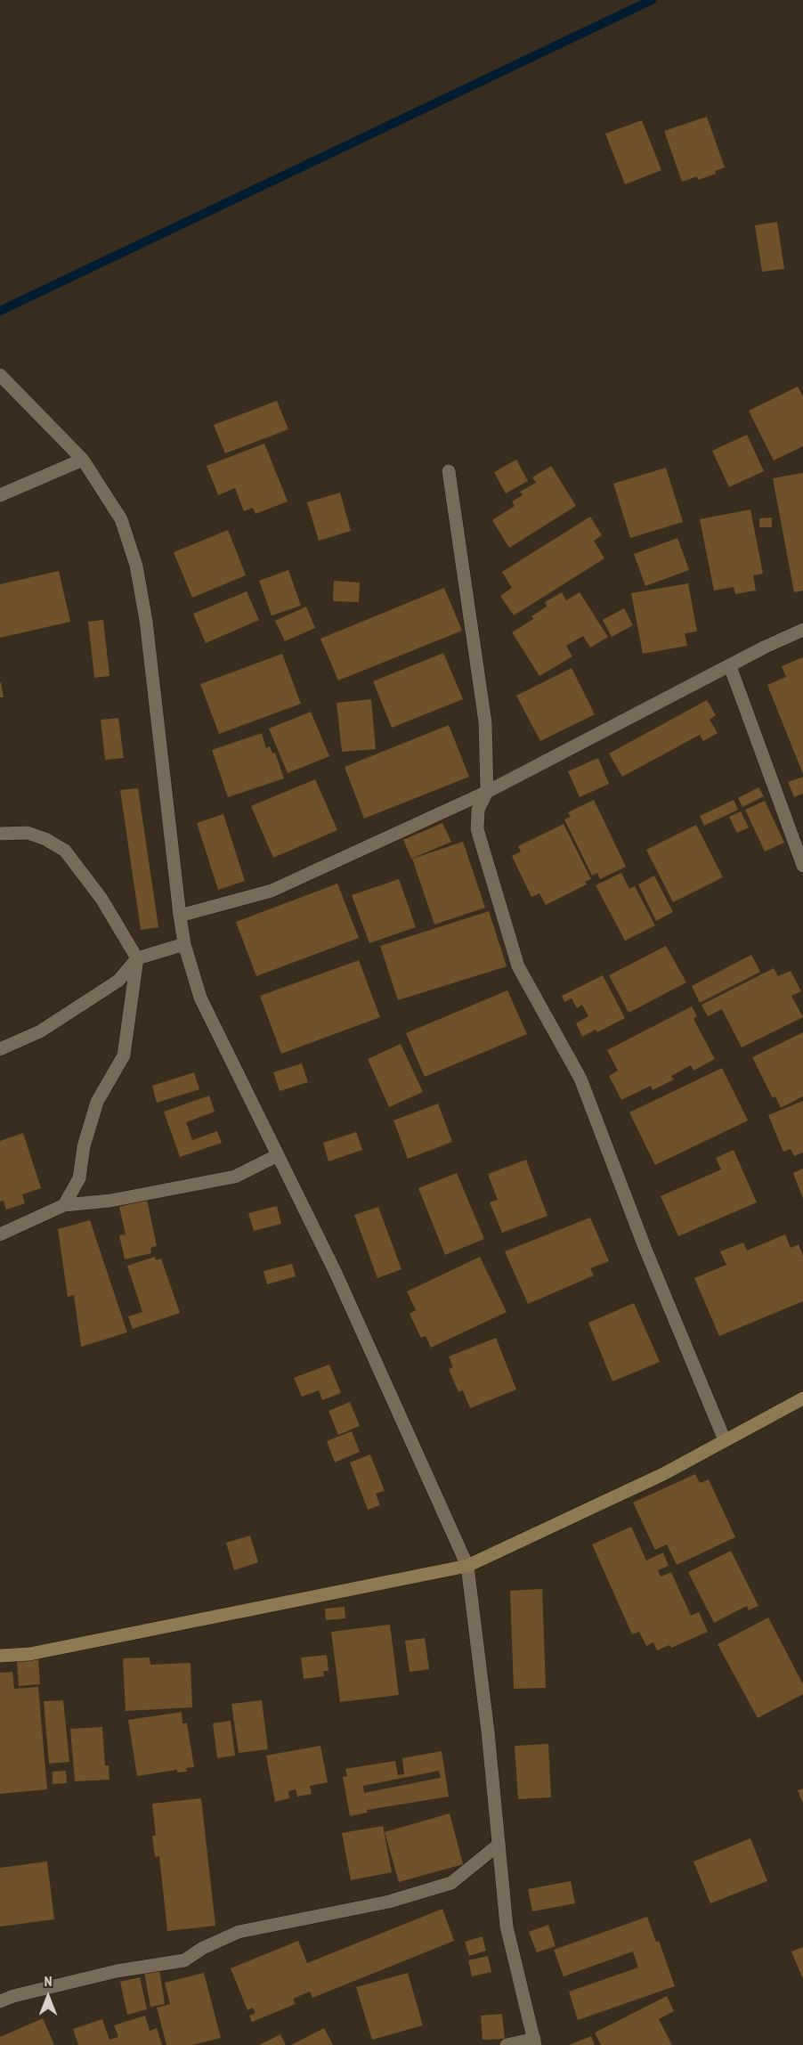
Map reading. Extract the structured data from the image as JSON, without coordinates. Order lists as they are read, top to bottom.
{
  "north": "top"
}
